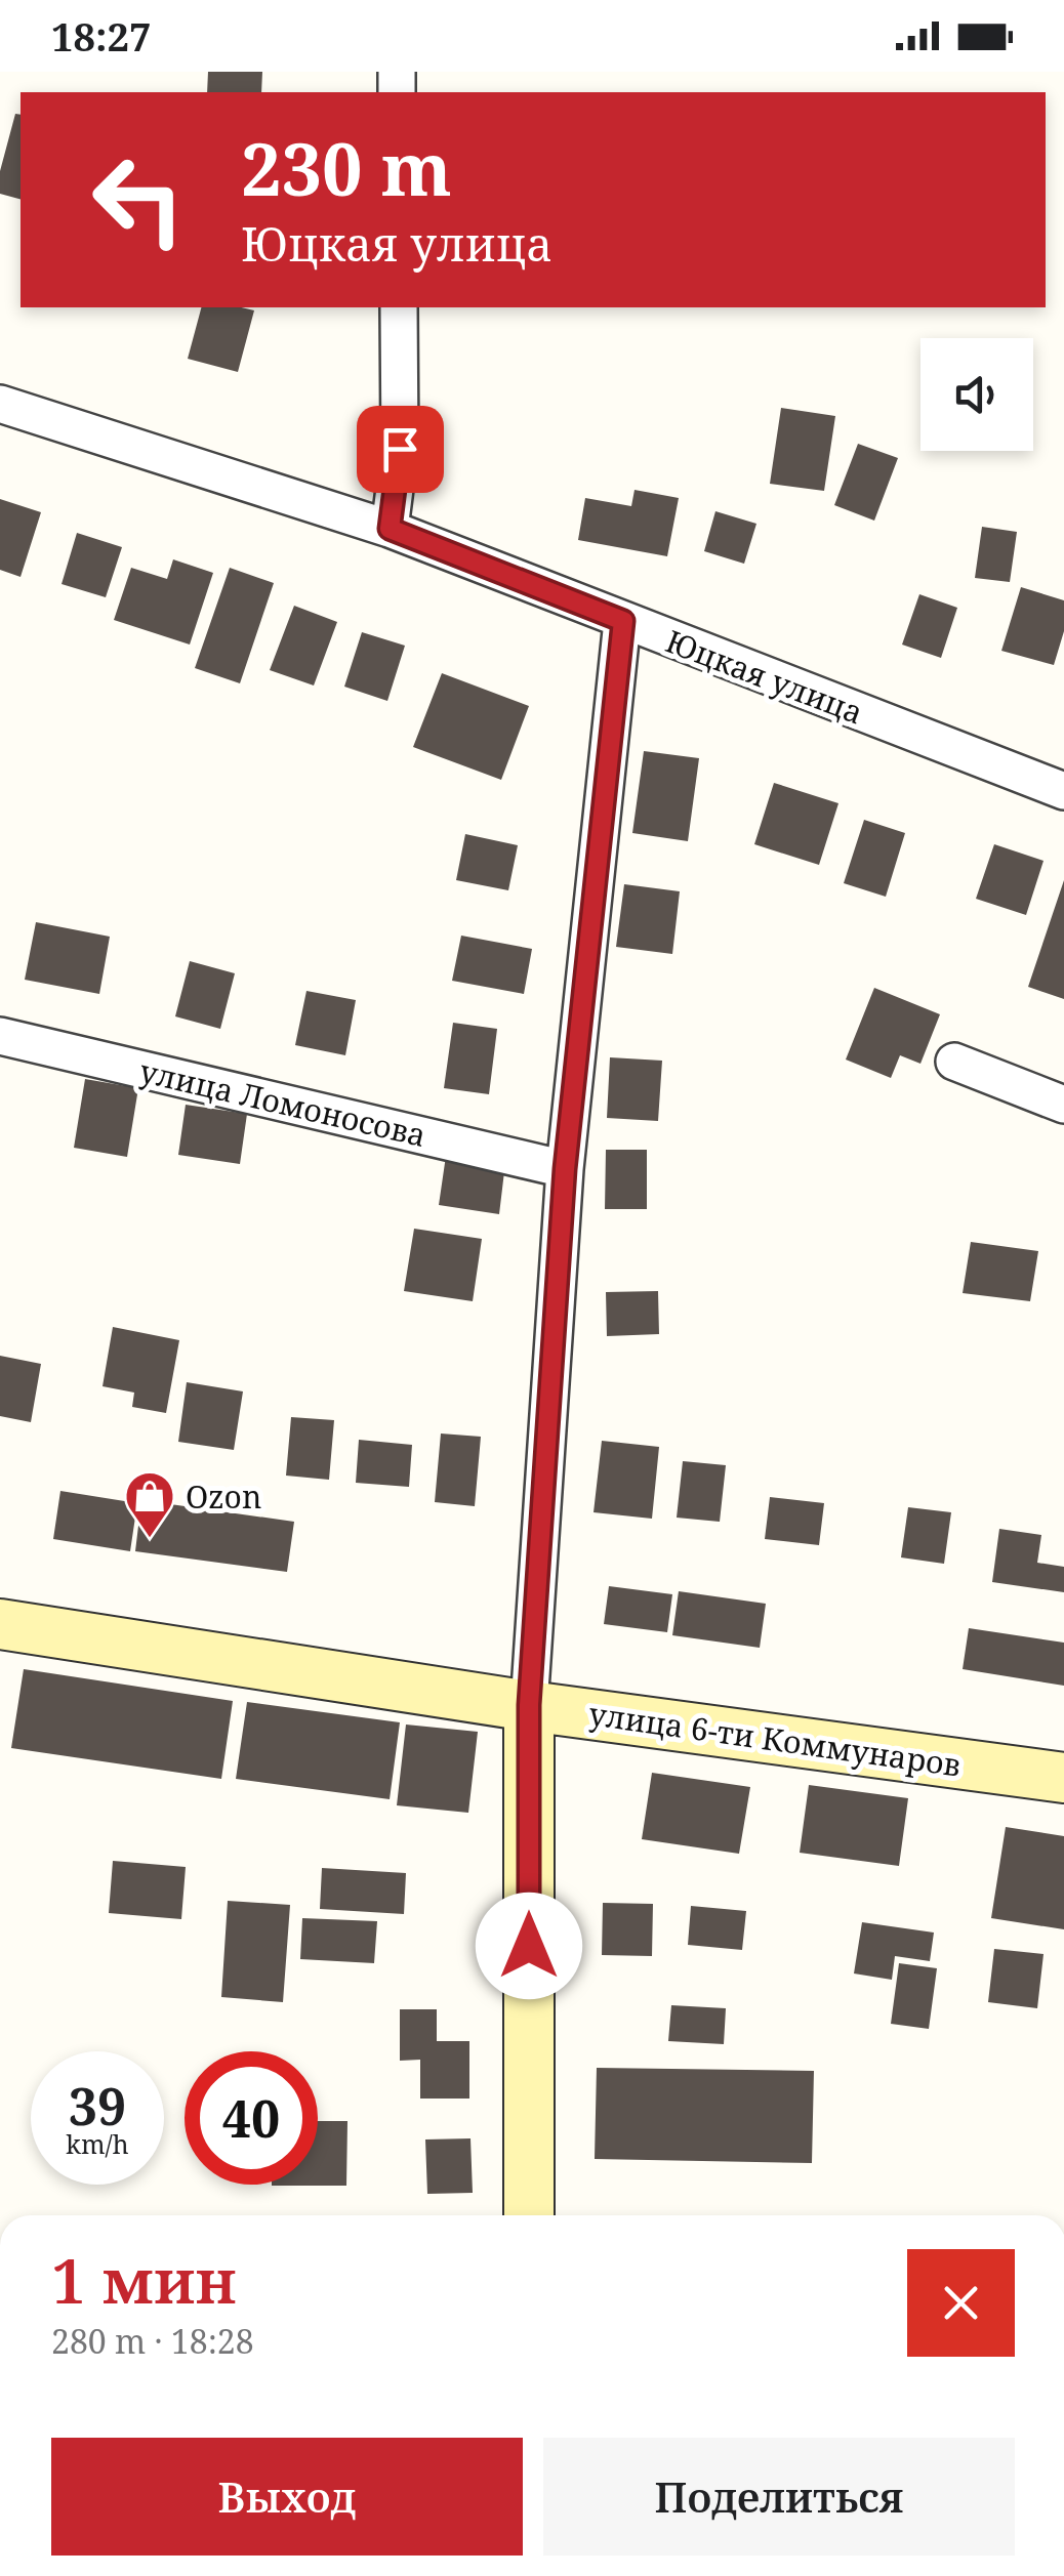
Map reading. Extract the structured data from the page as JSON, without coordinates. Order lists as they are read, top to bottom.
{
  "streets": {
    "main road": ["улица 6-ти Коммунаров"],
    "street": ["Юцкая улица", "улица Ломоносова"]
  },
  "places": {
    "shop": ["Ozon"]
  },
  "page": {
    "status": "18:27",
    "turn": ["230 m", "Юцкая улица"],
    "speed": "39 km/h",
    "limit": "40",
    "heading": ["1 мин", "280 m · 18:28"],
    "buttons": ["Выход", "Поделиться"]
  }
}
